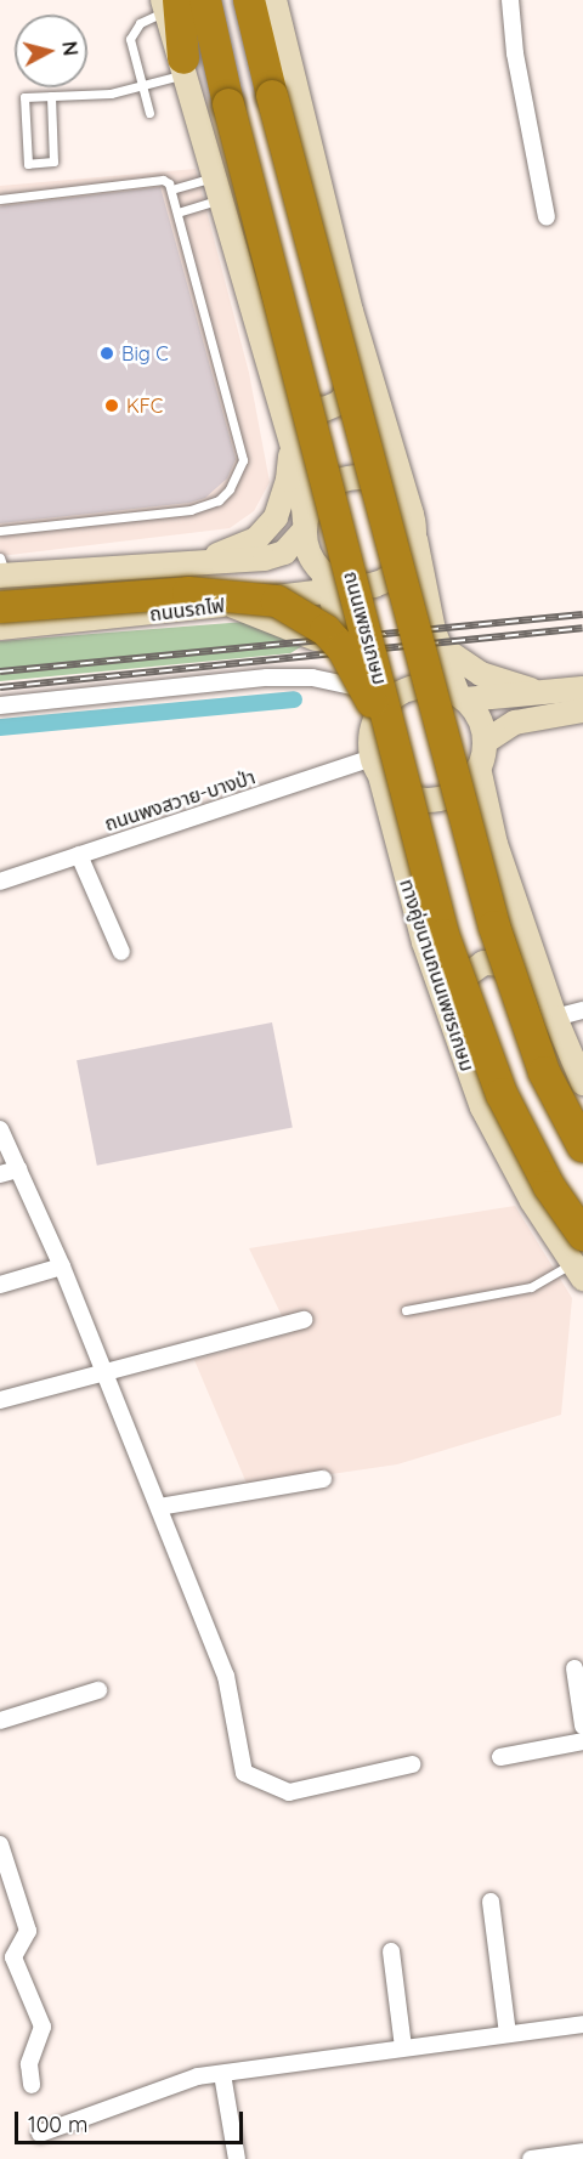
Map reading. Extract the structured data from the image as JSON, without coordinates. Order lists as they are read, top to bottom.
{
  "streets": {
    "highway": ["ถนนเพชรเกษม"],
    "main road": ["ถนนรถไฟ", "ทางคู่ขนานถนนเพชรเกษม"],
    "street": ["ถนนพงสวาย-บางป่า"]
  },
  "crossings": [
    ["ถนนรถไฟ", "ถนนเพชรเกษม"],
    ["ถนนเพชรเกษม", "ถนนพงสวาย-บางป่า"],
    ["ถนนเพชรเกษม", "ทางคู่ขนานถนนเพชรเกษม"],
    ["ถนนพงสวาย-บางป่า", "ทางคู่ขนานถนนเพชรเกษม"]
  ],
  "places": ["Big C", "KFC"],
  "scale_bar": "100 m",
  "north": "right"
}
